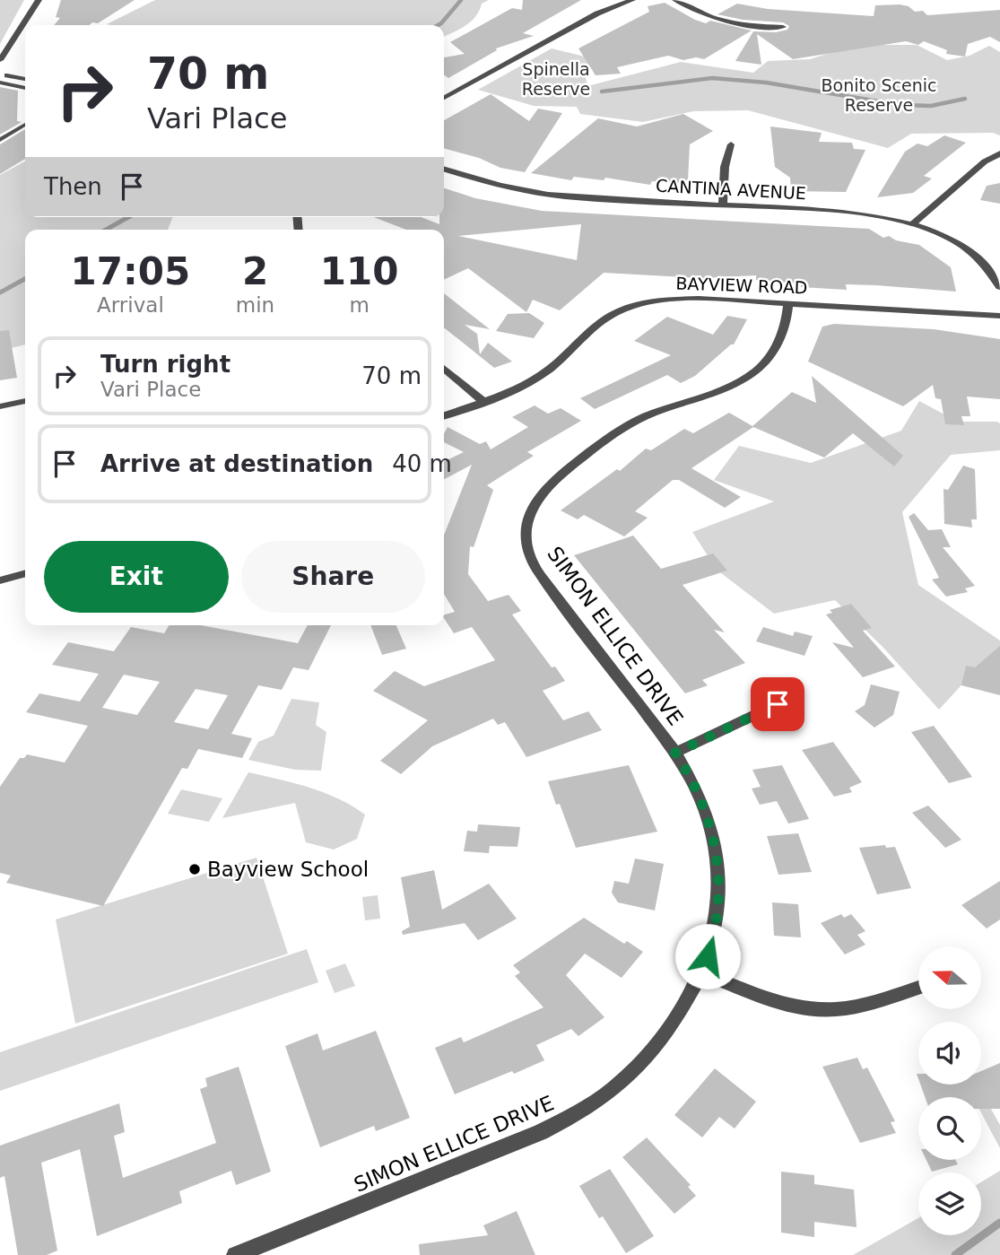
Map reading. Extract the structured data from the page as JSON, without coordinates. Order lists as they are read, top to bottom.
{
  "streets": {
    "street": ["CANTINA AVENUE", "BAYVIEW ROAD", "SIMON ELLICE DRIVE"]
  },
  "crossings": [
    ["BAYVIEW ROAD", "SIMON ELLICE DRIVE"]
  ],
  "parks": ["Spinella Reserve", "Bonito Scenic Reserve"],
  "places": ["Bayview School"],
  "north": "left",
  "page": {
    "turn": ["70 m", "Vari Place"],
    "then": "Then",
    "eta": [
      "17:05",
      "Arrival",
      "2",
      "min",
      "110",
      "m"
    ],
    "list": [
      {
        "name": "Turn right",
        "note": "Vari Place",
        "value": "70 m"
      },
      {
        "name": "Arrive at destination",
        "value": "40 m"
      }
    ],
    "buttons": ["Exit", "Share"]
  }
}
